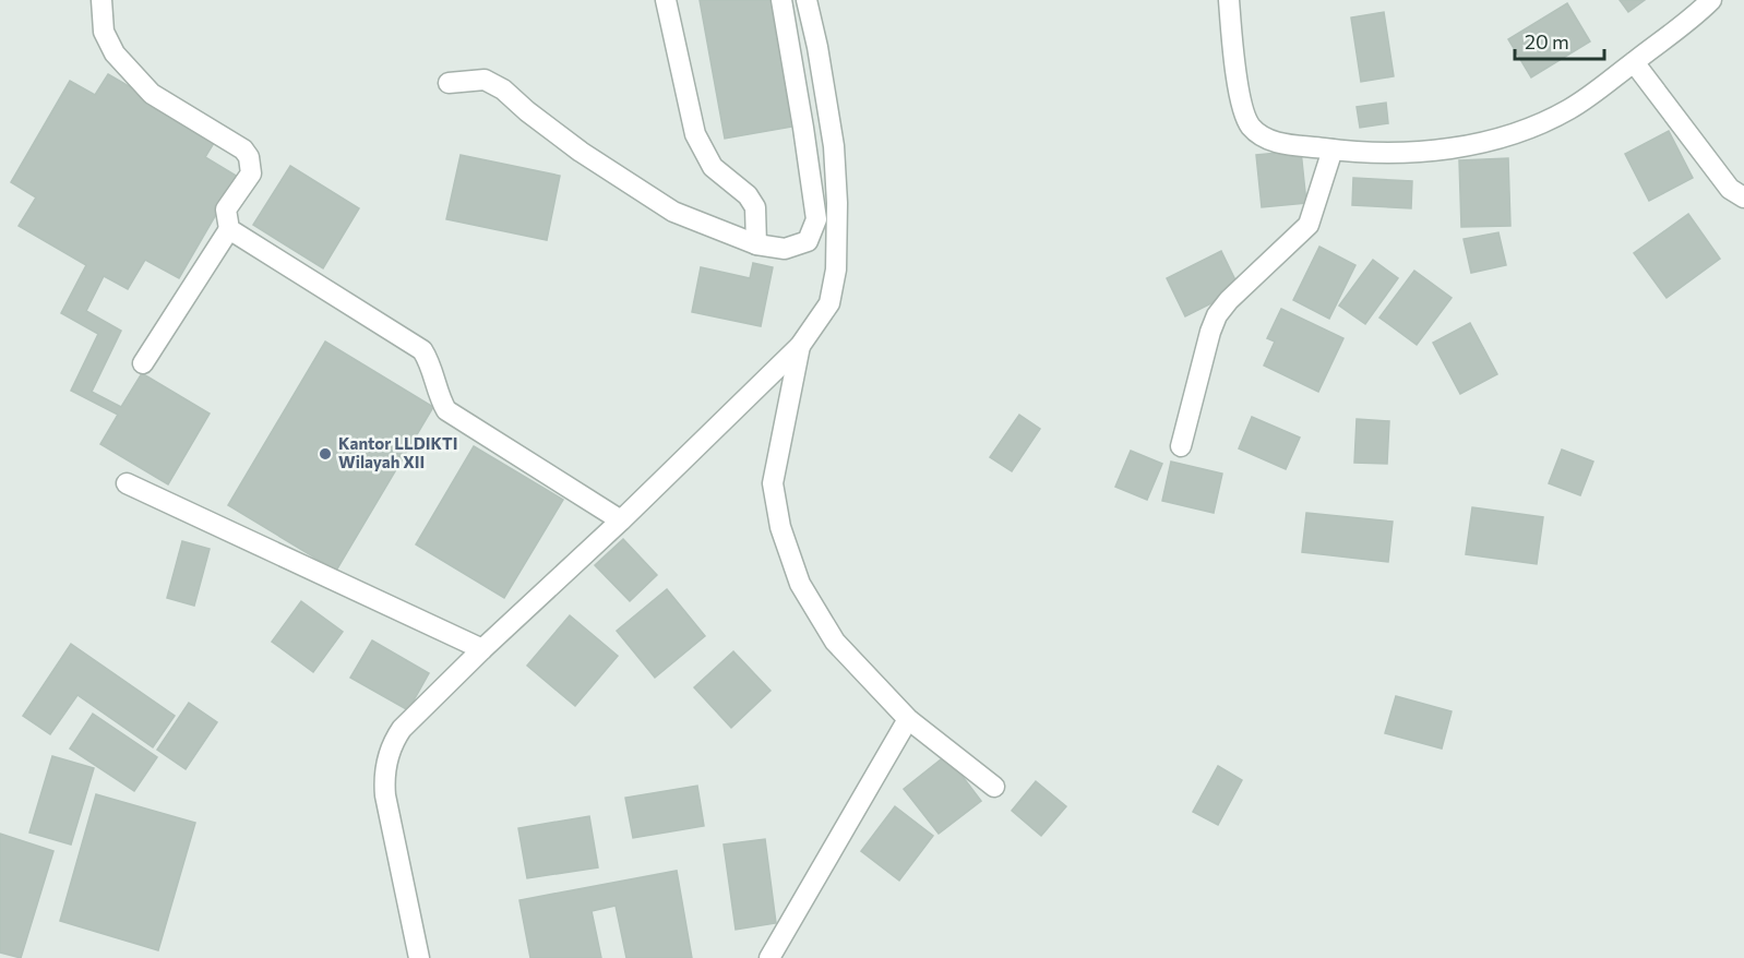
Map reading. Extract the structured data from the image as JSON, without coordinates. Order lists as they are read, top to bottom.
{
  "places": ["Kantor LLDIKTI Wilayah XII"],
  "scale_bar": "20 m"
}
